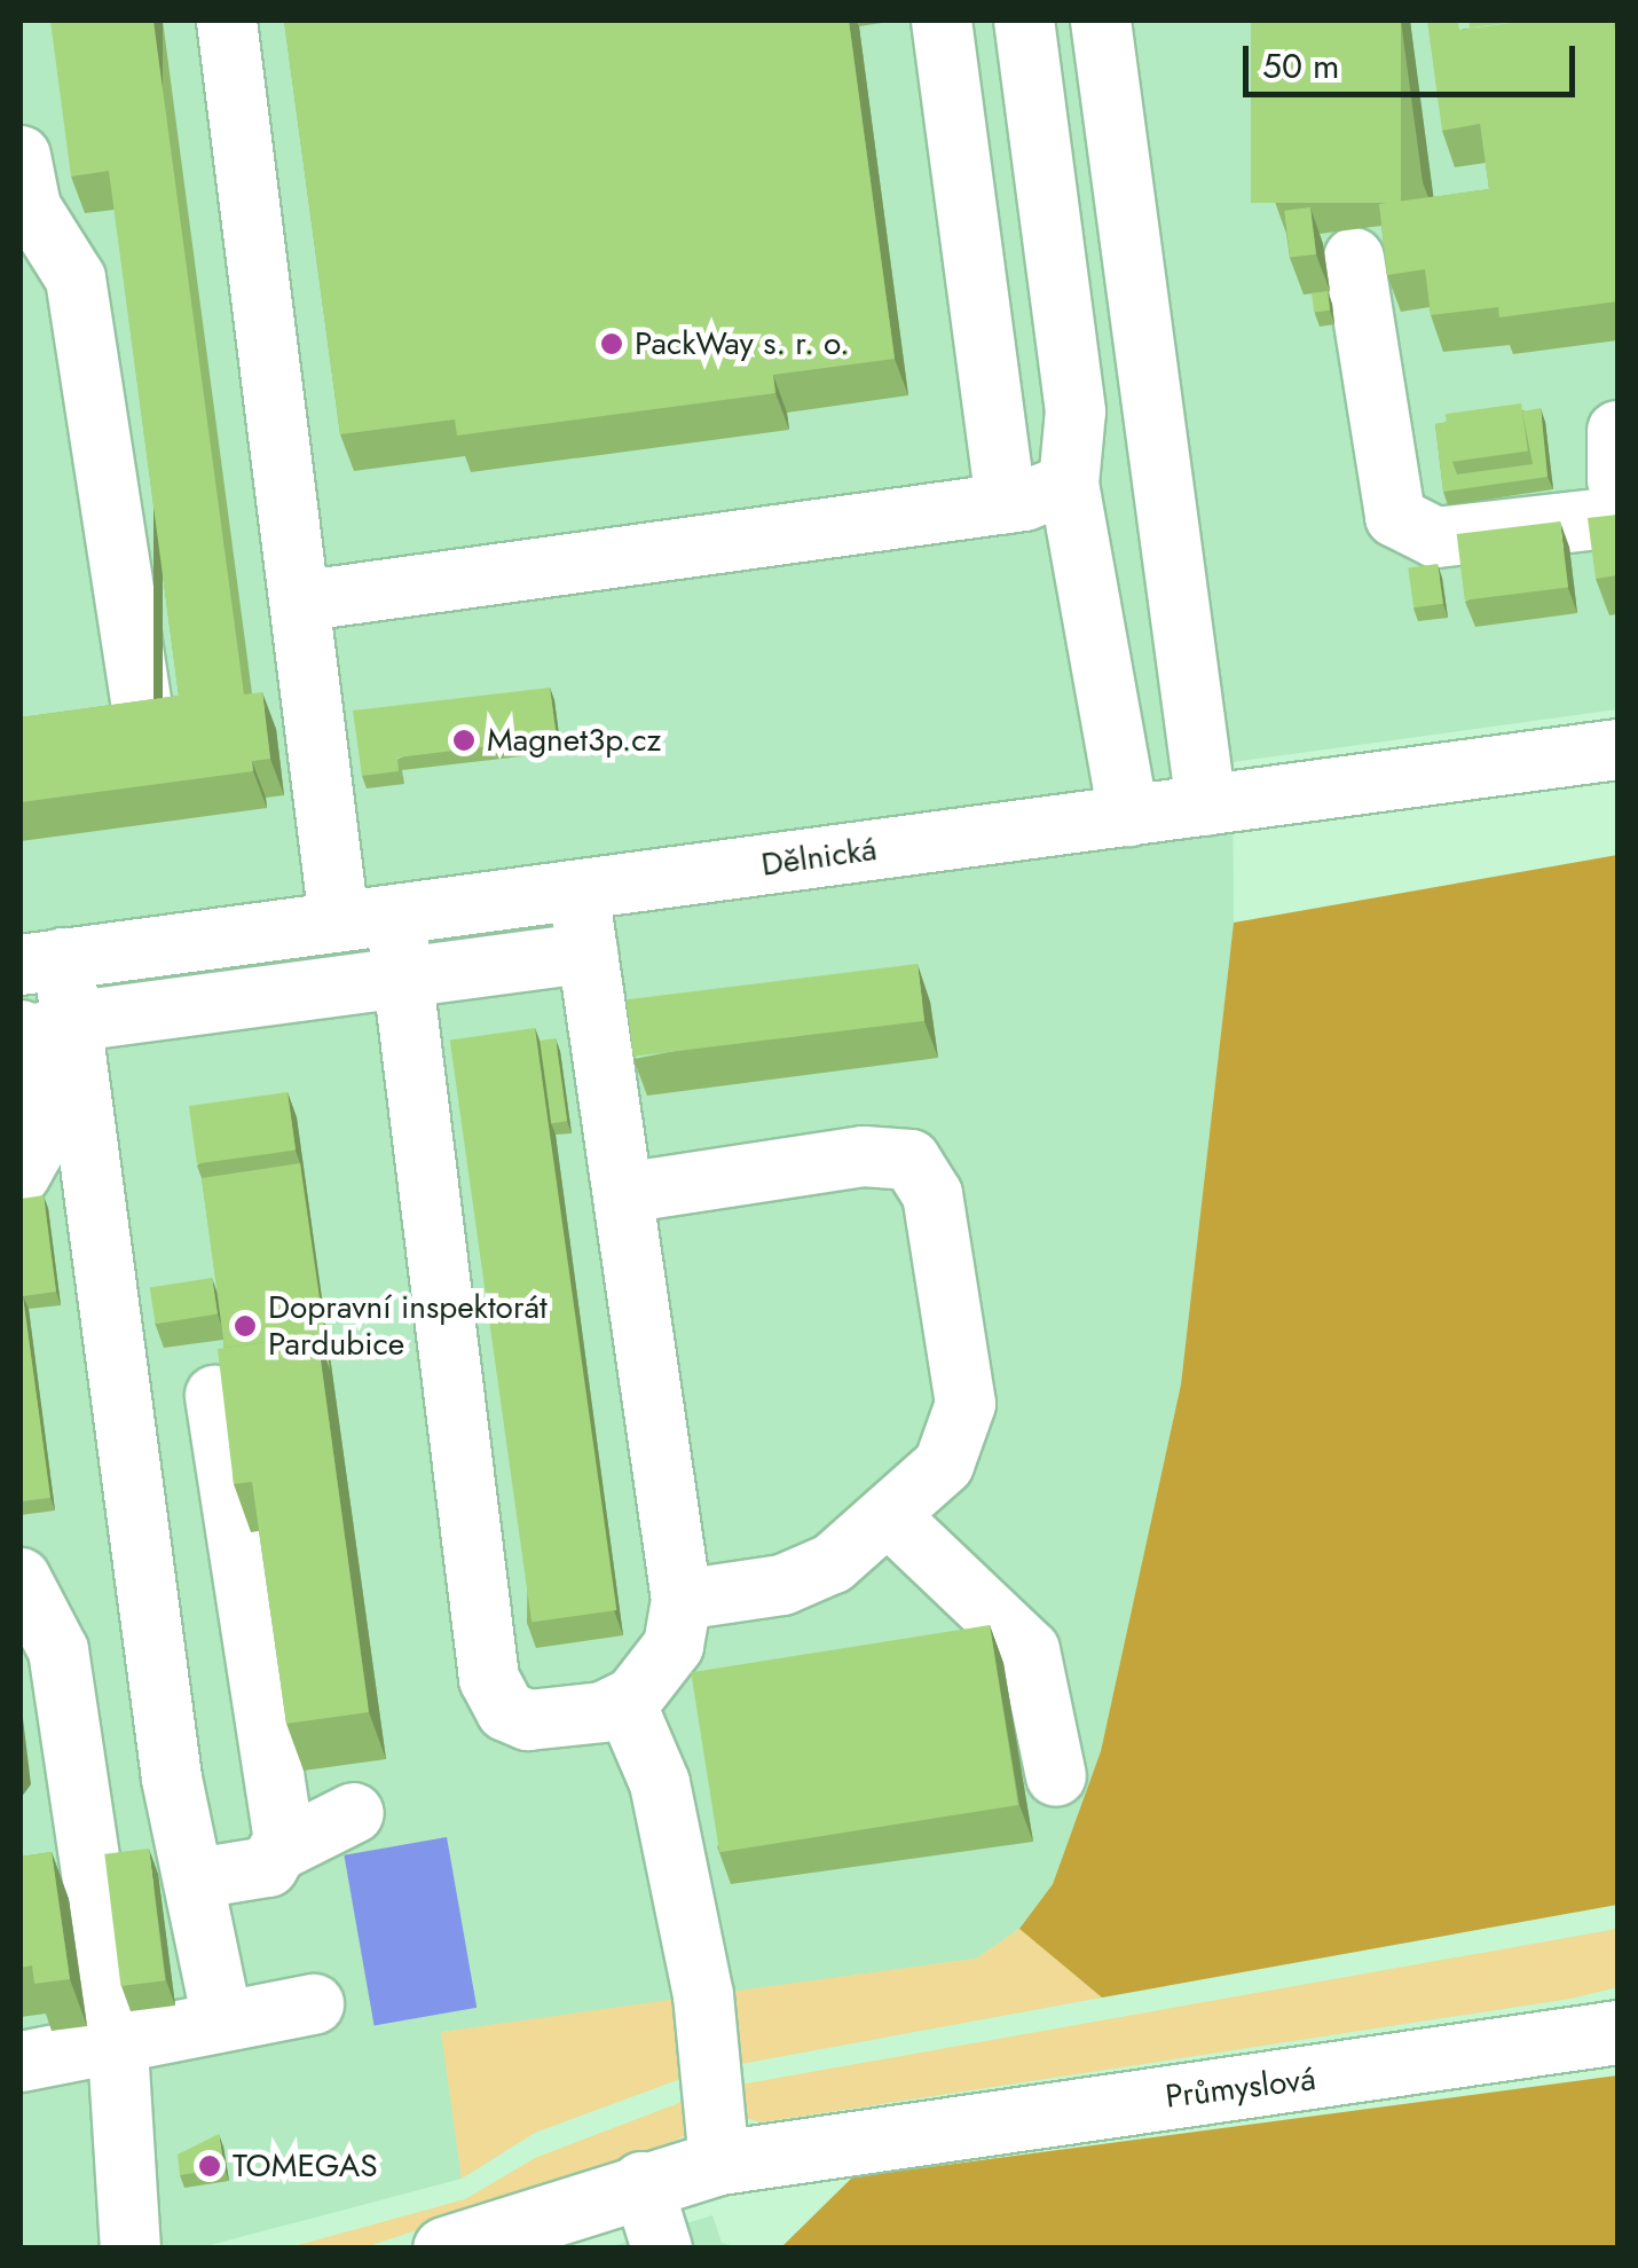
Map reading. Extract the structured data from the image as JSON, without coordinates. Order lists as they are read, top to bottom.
{
  "streets": {
    "main road": ["Průmyslová"],
    "street": ["Dělnická"]
  },
  "places": [
    "PackWay s. r. o.",
    "Magnet3p.cz",
    "Dopravní inspektorát Pardubice",
    "TOMEGAS"
  ],
  "scale_bar": "50 m"
}
